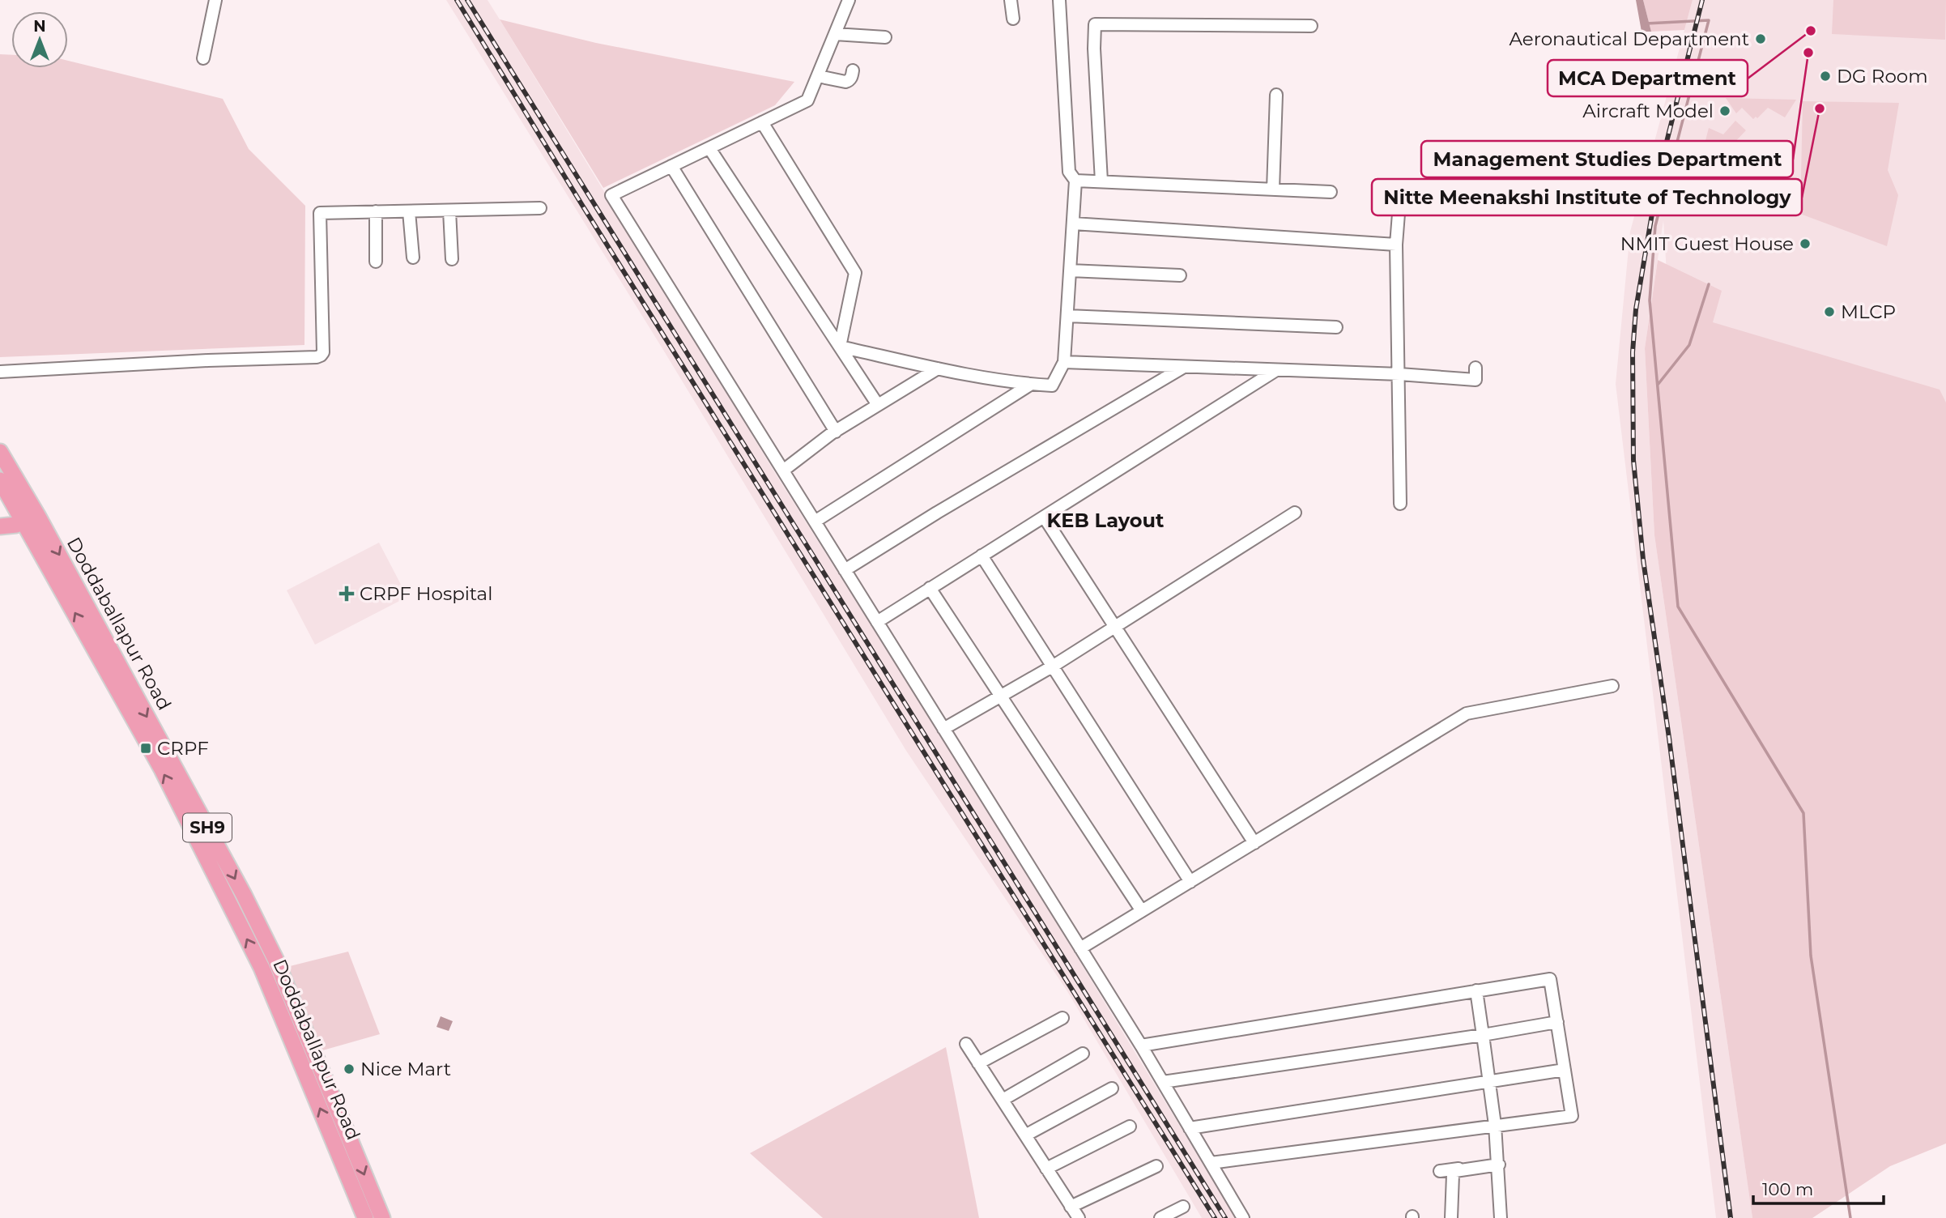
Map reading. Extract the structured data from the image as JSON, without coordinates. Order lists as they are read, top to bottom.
{
  "streets": {
    "main road": ["Doddaballapur Road", "SH9"]
  },
  "districts": ["KEB Layout"],
  "places": {
    "other": [
      "MCA Department",
      "Aeronautical Department",
      "Management Studies Department",
      "DG Room",
      "Nitte Meenakshi Institute of Technology",
      "Aircraft Model",
      "NMIT Guest House",
      "MLCP",
      "Nice Mart"
    ],
    "health": ["CRPF Hospital"],
    "transit": ["CRPF"]
  },
  "scale_bar": "100 m",
  "north": "top"
}
